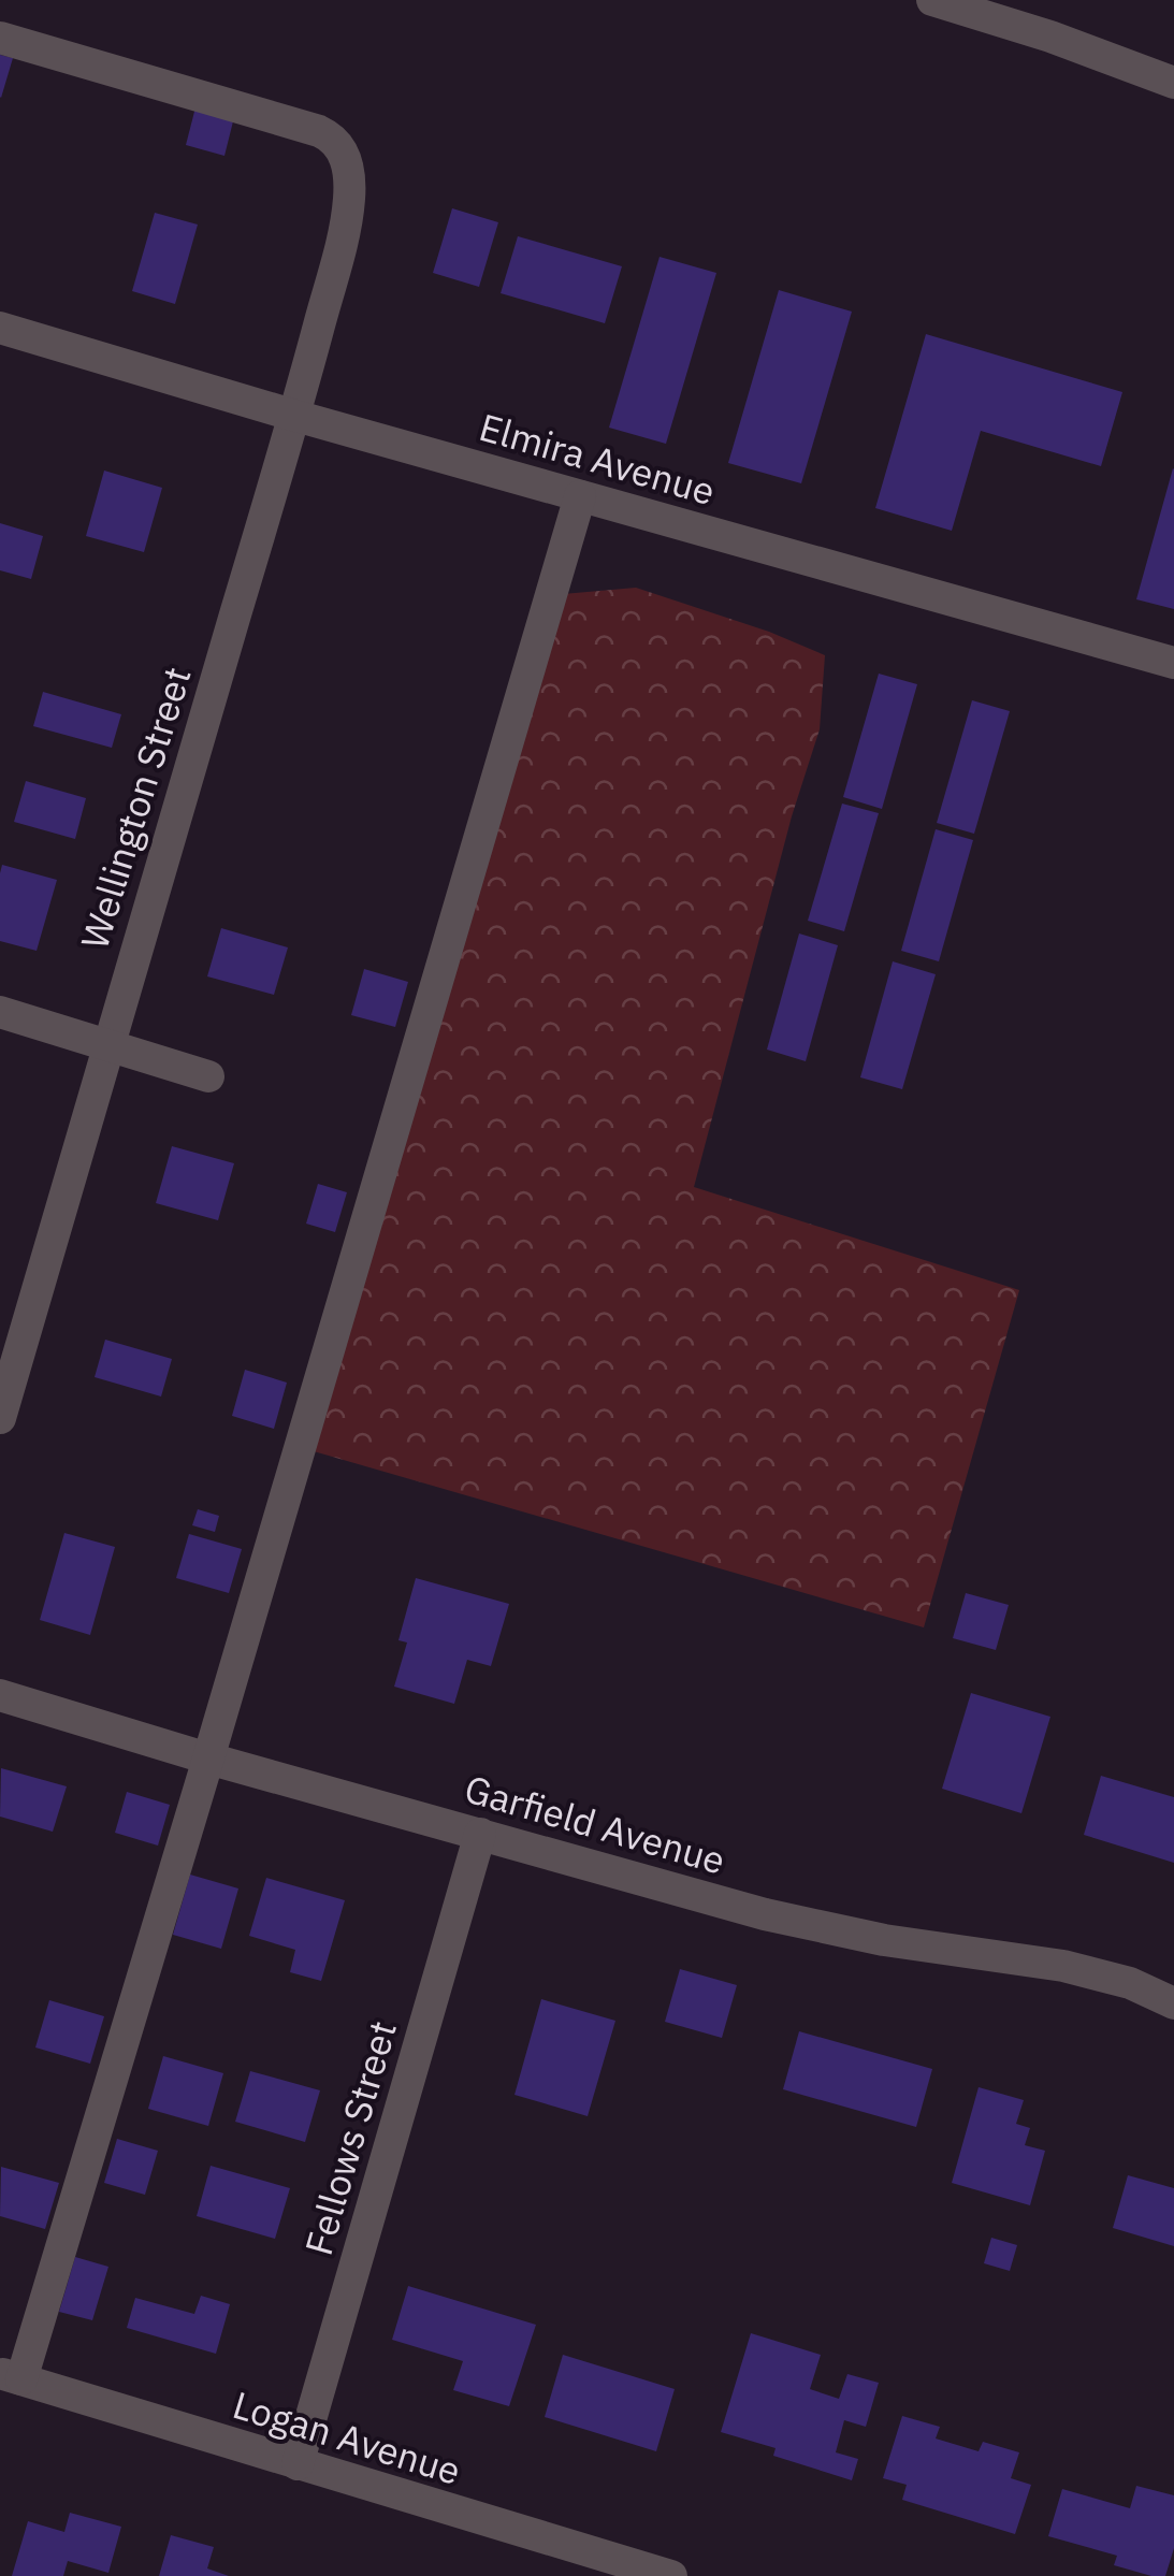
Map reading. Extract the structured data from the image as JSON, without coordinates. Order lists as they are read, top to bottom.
{
  "streets": {
    "street": [
      "Elmira Avenue",
      "Wellington Street",
      "Garfield Avenue",
      "Fellows Street",
      "Logan Avenue"
    ]
  },
  "crossings": [
    ["Elmira Avenue", "Wellington Street"],
    ["Garfield Avenue", "Fellows Street"],
    ["Fellows Street", "Logan Avenue"]
  ]
}
